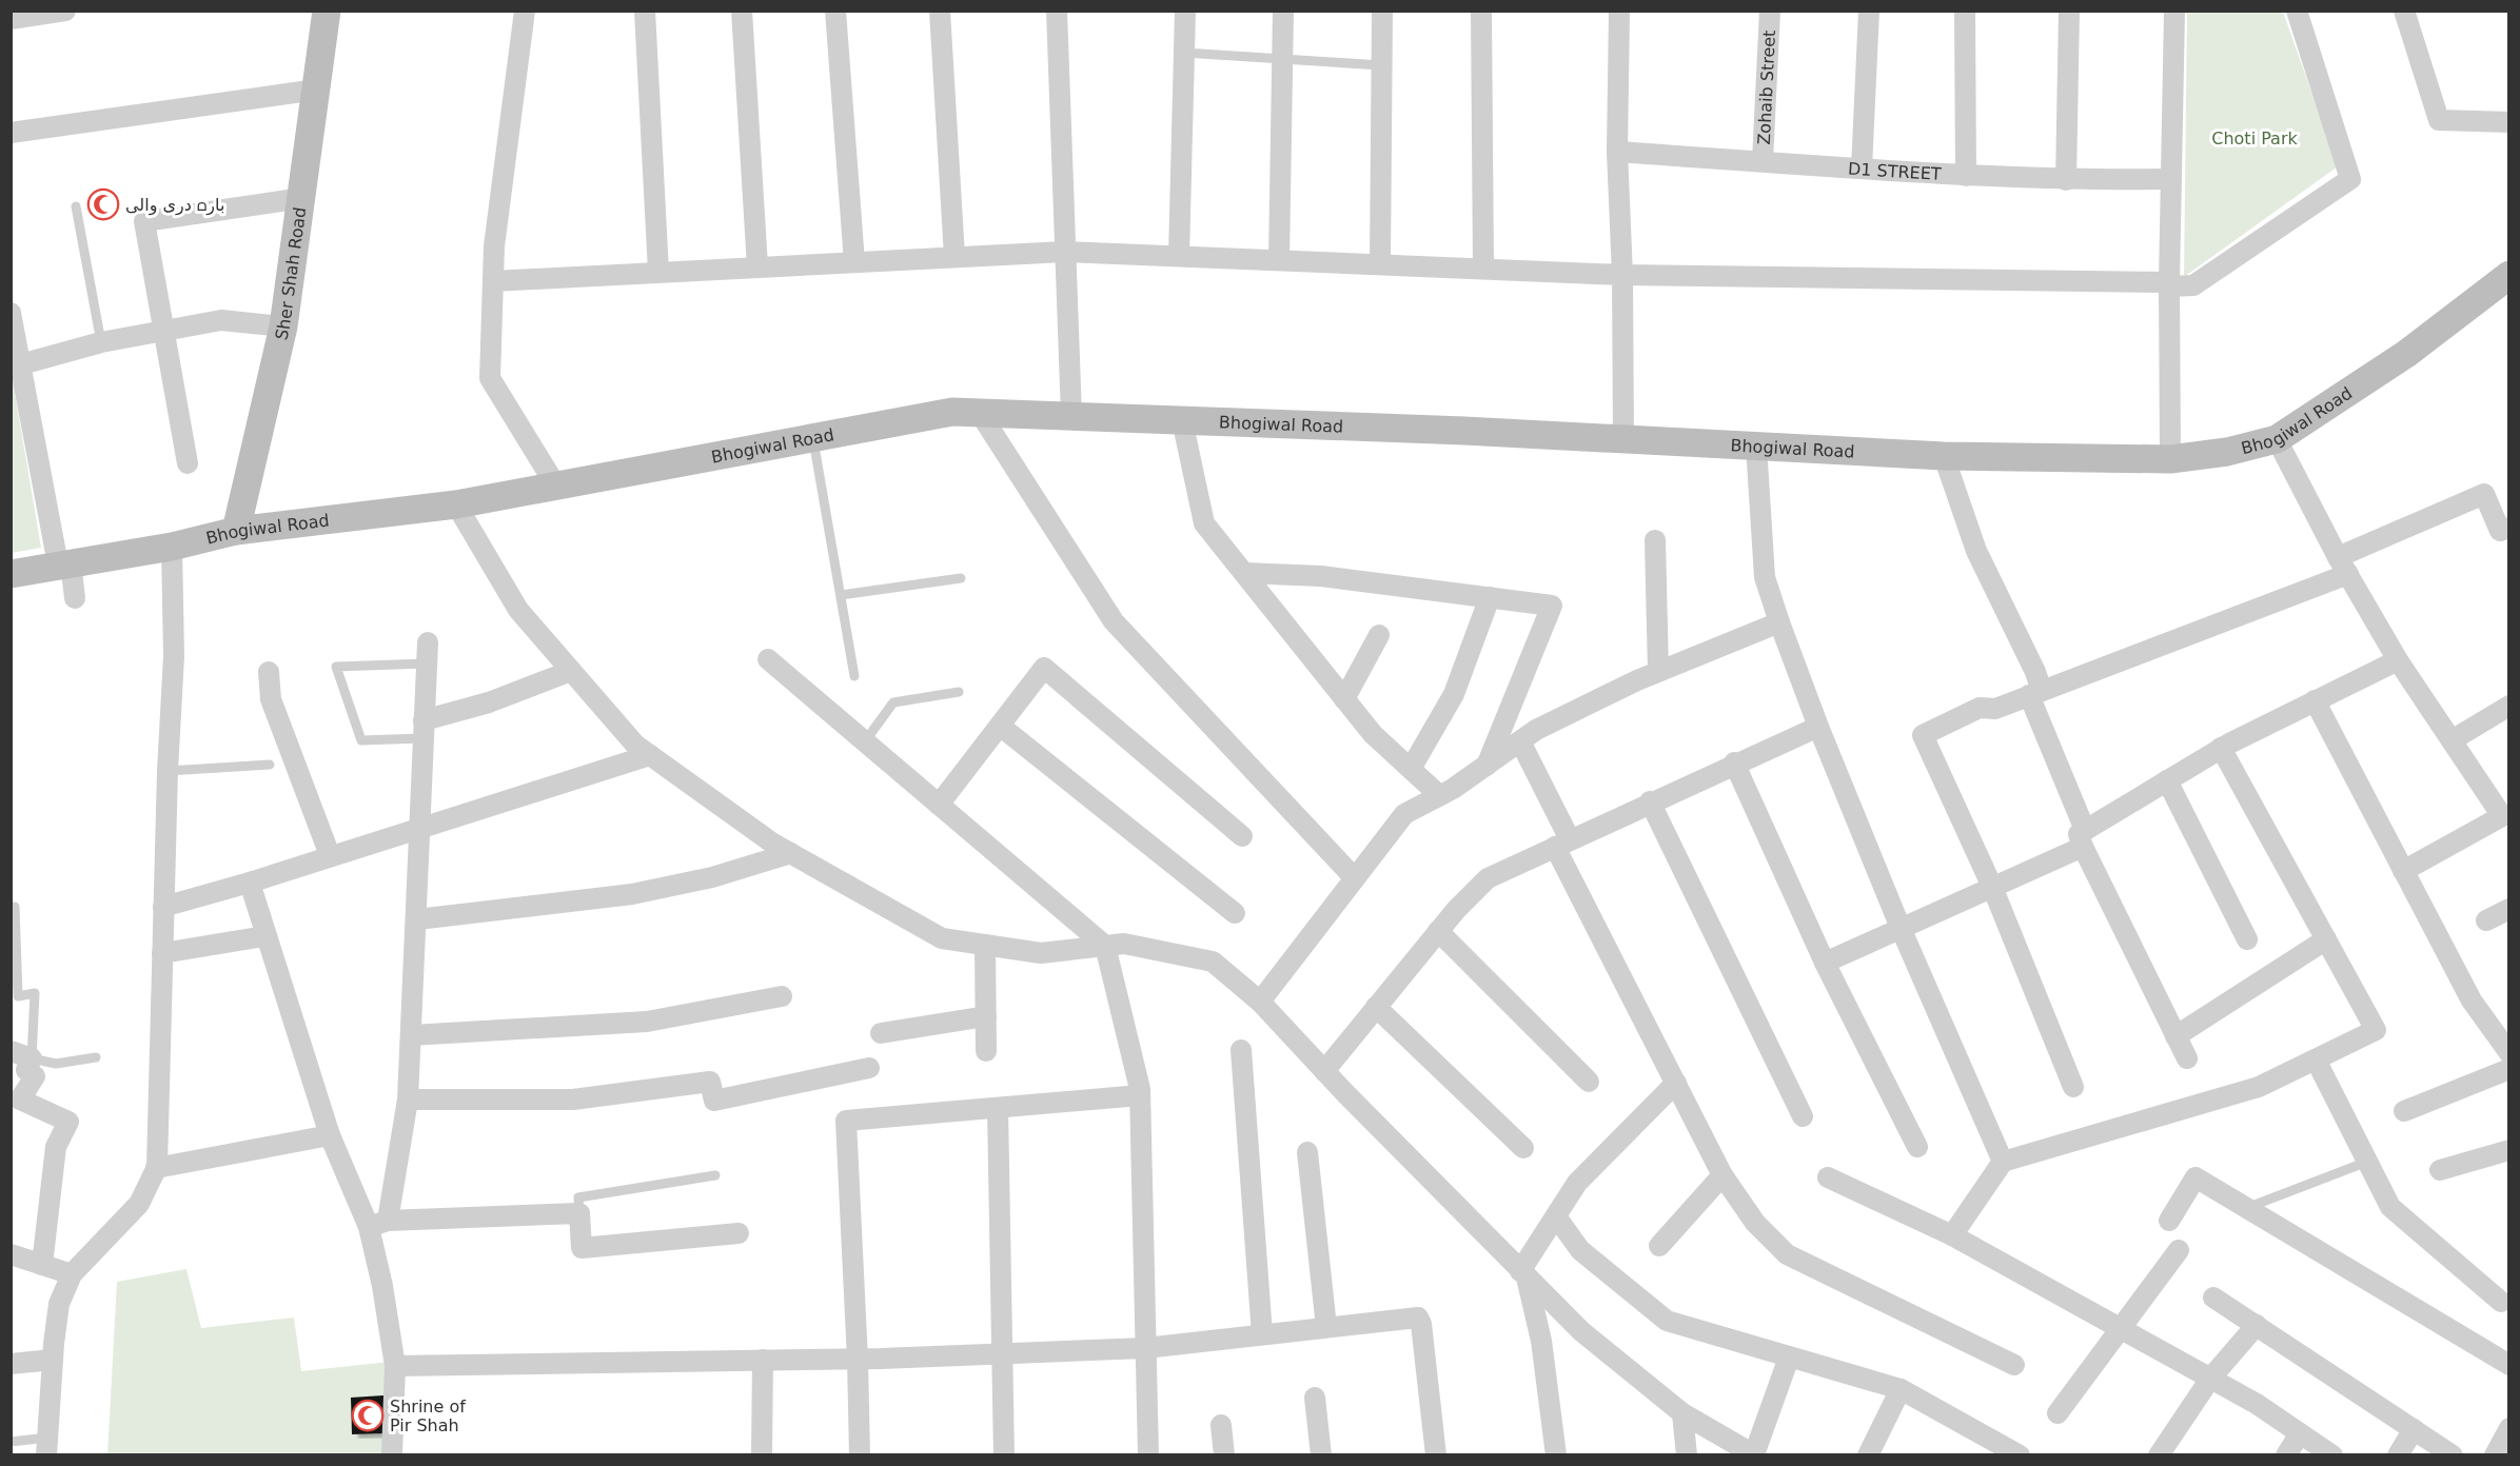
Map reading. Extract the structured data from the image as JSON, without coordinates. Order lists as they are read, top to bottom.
{
  "streets": {
    "main road": ["Sher Shah Road", "Bhogiwal Road"],
    "street": ["Zohaib Street", "D1 STREET"]
  },
  "crossings": [
    ["Zohaib Street", "D1 STREET"],
    ["Sher Shah Road", "Bhogiwal Road"]
  ],
  "parks": ["Choti Park"],
  "places": {
    "mosque": ["بارہ دری والی", "Shrine of Pir Shah"]
  }
}
